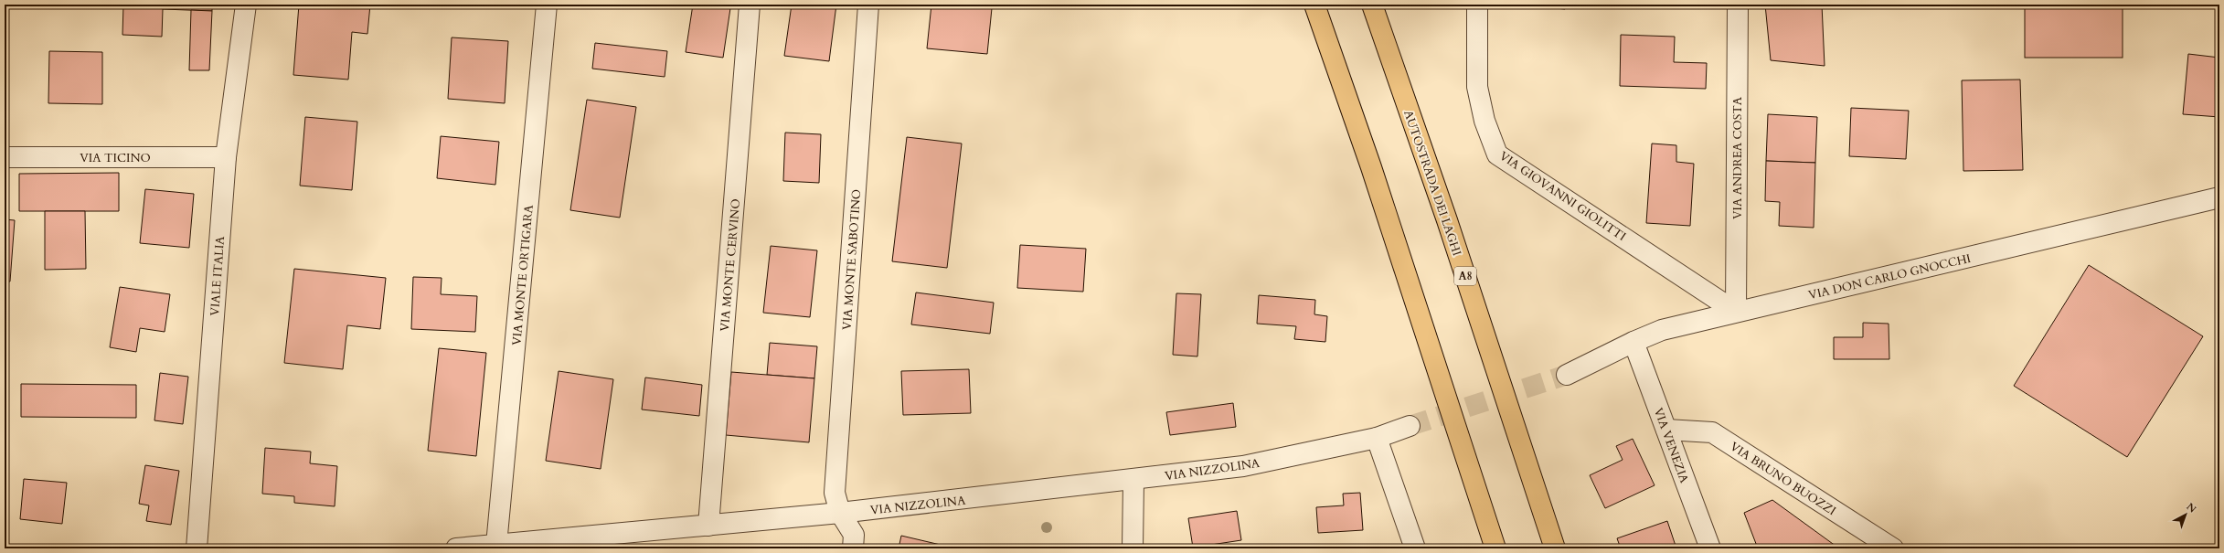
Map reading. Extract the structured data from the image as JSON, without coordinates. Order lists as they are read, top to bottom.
{
  "streets": {
    "highway": ["AUTOSTRADA DEI LAGHI", "A8"],
    "street": [
      "VIA TICINO",
      "VIA ANDREA COSTA",
      "VIA GIOVANNI GIOLITTI",
      "VIA MONTE SABOTINO",
      "VIA MONTE CERVINO",
      "VIA MONTE ORTIGARA",
      "VIALE ITALIA",
      "VIA DON CARLO GNOCCHI",
      "VIA VENEZIA",
      "VIA NIZZOLINA",
      "VIA BRUNO BUOZZI"
    ]
  },
  "crossings": [
    ["VIA TICINO", "VIALE ITALIA"],
    ["VIA ANDREA COSTA", "VIA GIOVANNI GIOLITTI"],
    ["VIA ANDREA COSTA", "VIA DON CARLO GNOCCHI"],
    ["VIA GIOVANNI GIOLITTI", "VIA DON CARLO GNOCCHI"],
    ["VIA MONTE SABOTINO", "VIA NIZZOLINA"],
    ["VIA MONTE CERVINO", "VIA NIZZOLINA"],
    ["VIA MONTE ORTIGARA", "VIA NIZZOLINA"],
    ["VIA DON CARLO GNOCCHI", "VIA VENEZIA"],
    ["VIA VENEZIA", "VIA BRUNO BUOZZI"]
  ],
  "north": "top right"
}
